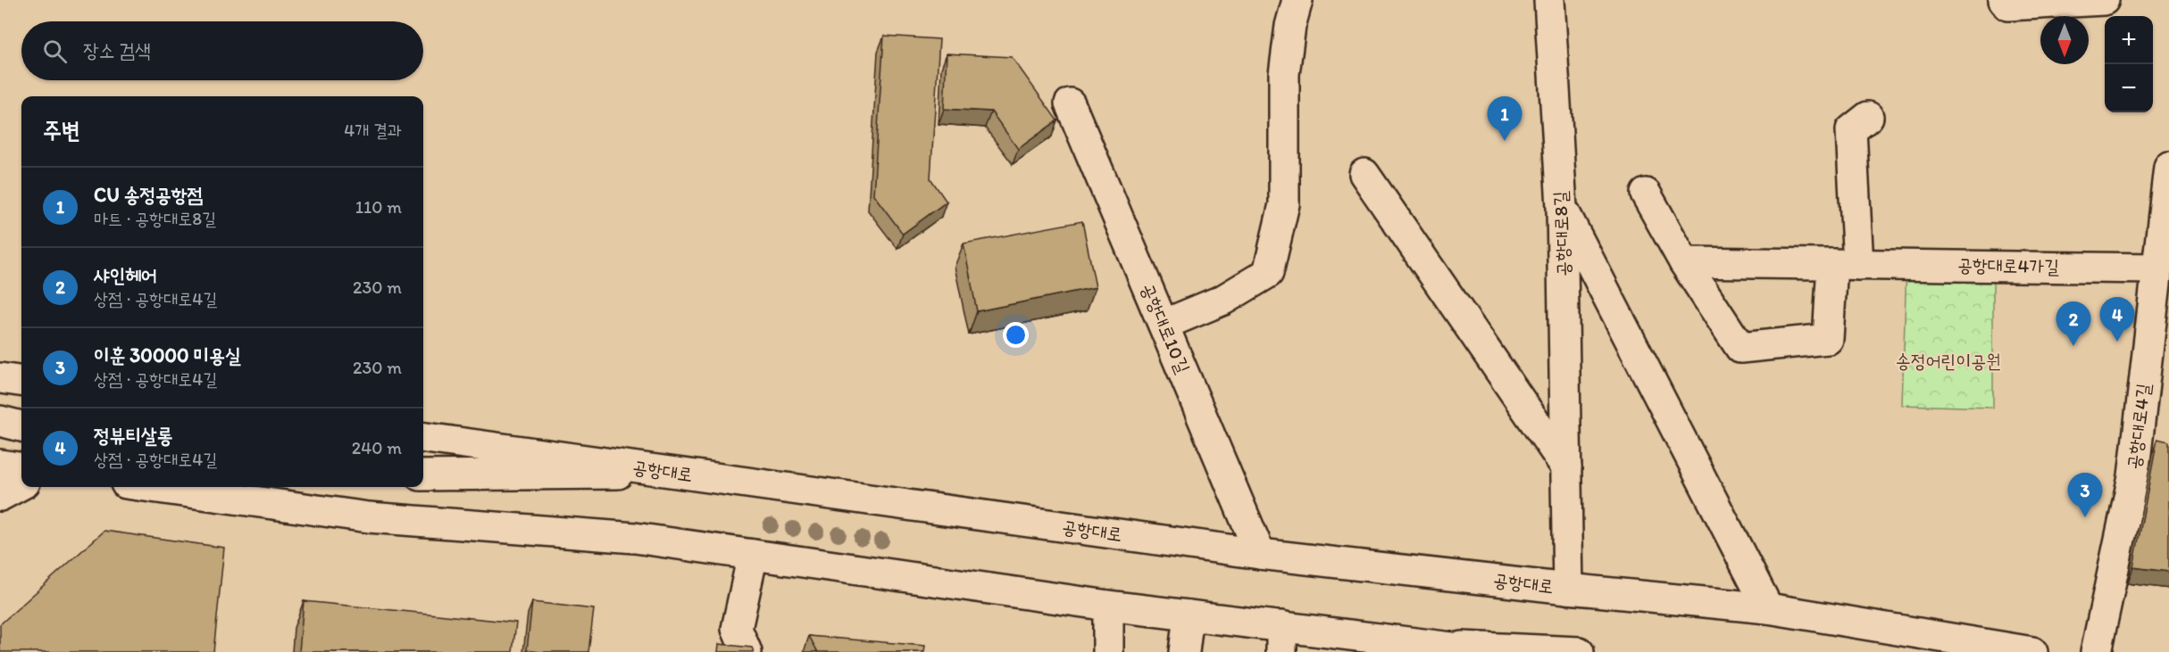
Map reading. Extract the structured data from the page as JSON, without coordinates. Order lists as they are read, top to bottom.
{
  "streets": {
    "street": [
      "공항대로8길",
      "공항대로4가길",
      "공항대로10길",
      "공항대로4길",
      "공항대로"
    ]
  },
  "crossings": [
    ["공항대로8길", "공항대로"],
    ["공항대로4가길", "공항대로4길"],
    ["공항대로10길", "공항대로"]
  ],
  "parks": ["송정어린이공원"],
  "north": "bottom",
  "page": {
    "map_buttons": ["+", "−"],
    "search": "장소 검색",
    "pins": [
      "1",
      "4",
      "2",
      "3"
    ],
    "heading": ["주변", "4개 결과"],
    "list": [
      {
        "mark": "1",
        "name": "CU 송정공항점",
        "note": "마트 · 공항대로8길",
        "value": "110 m"
      },
      {
        "mark": "2",
        "name": "샤인헤어",
        "note": "상점 · 공항대로4길",
        "value": "230 m"
      },
      {
        "mark": "3",
        "name": "이훈 30000 미용실",
        "note": "상점 · 공항대로4길",
        "value": "230 m"
      },
      {
        "mark": "4",
        "name": "정뷰티살롱",
        "note": "상점 · 공항대로4길",
        "value": "240 m"
      }
    ]
  }
}
